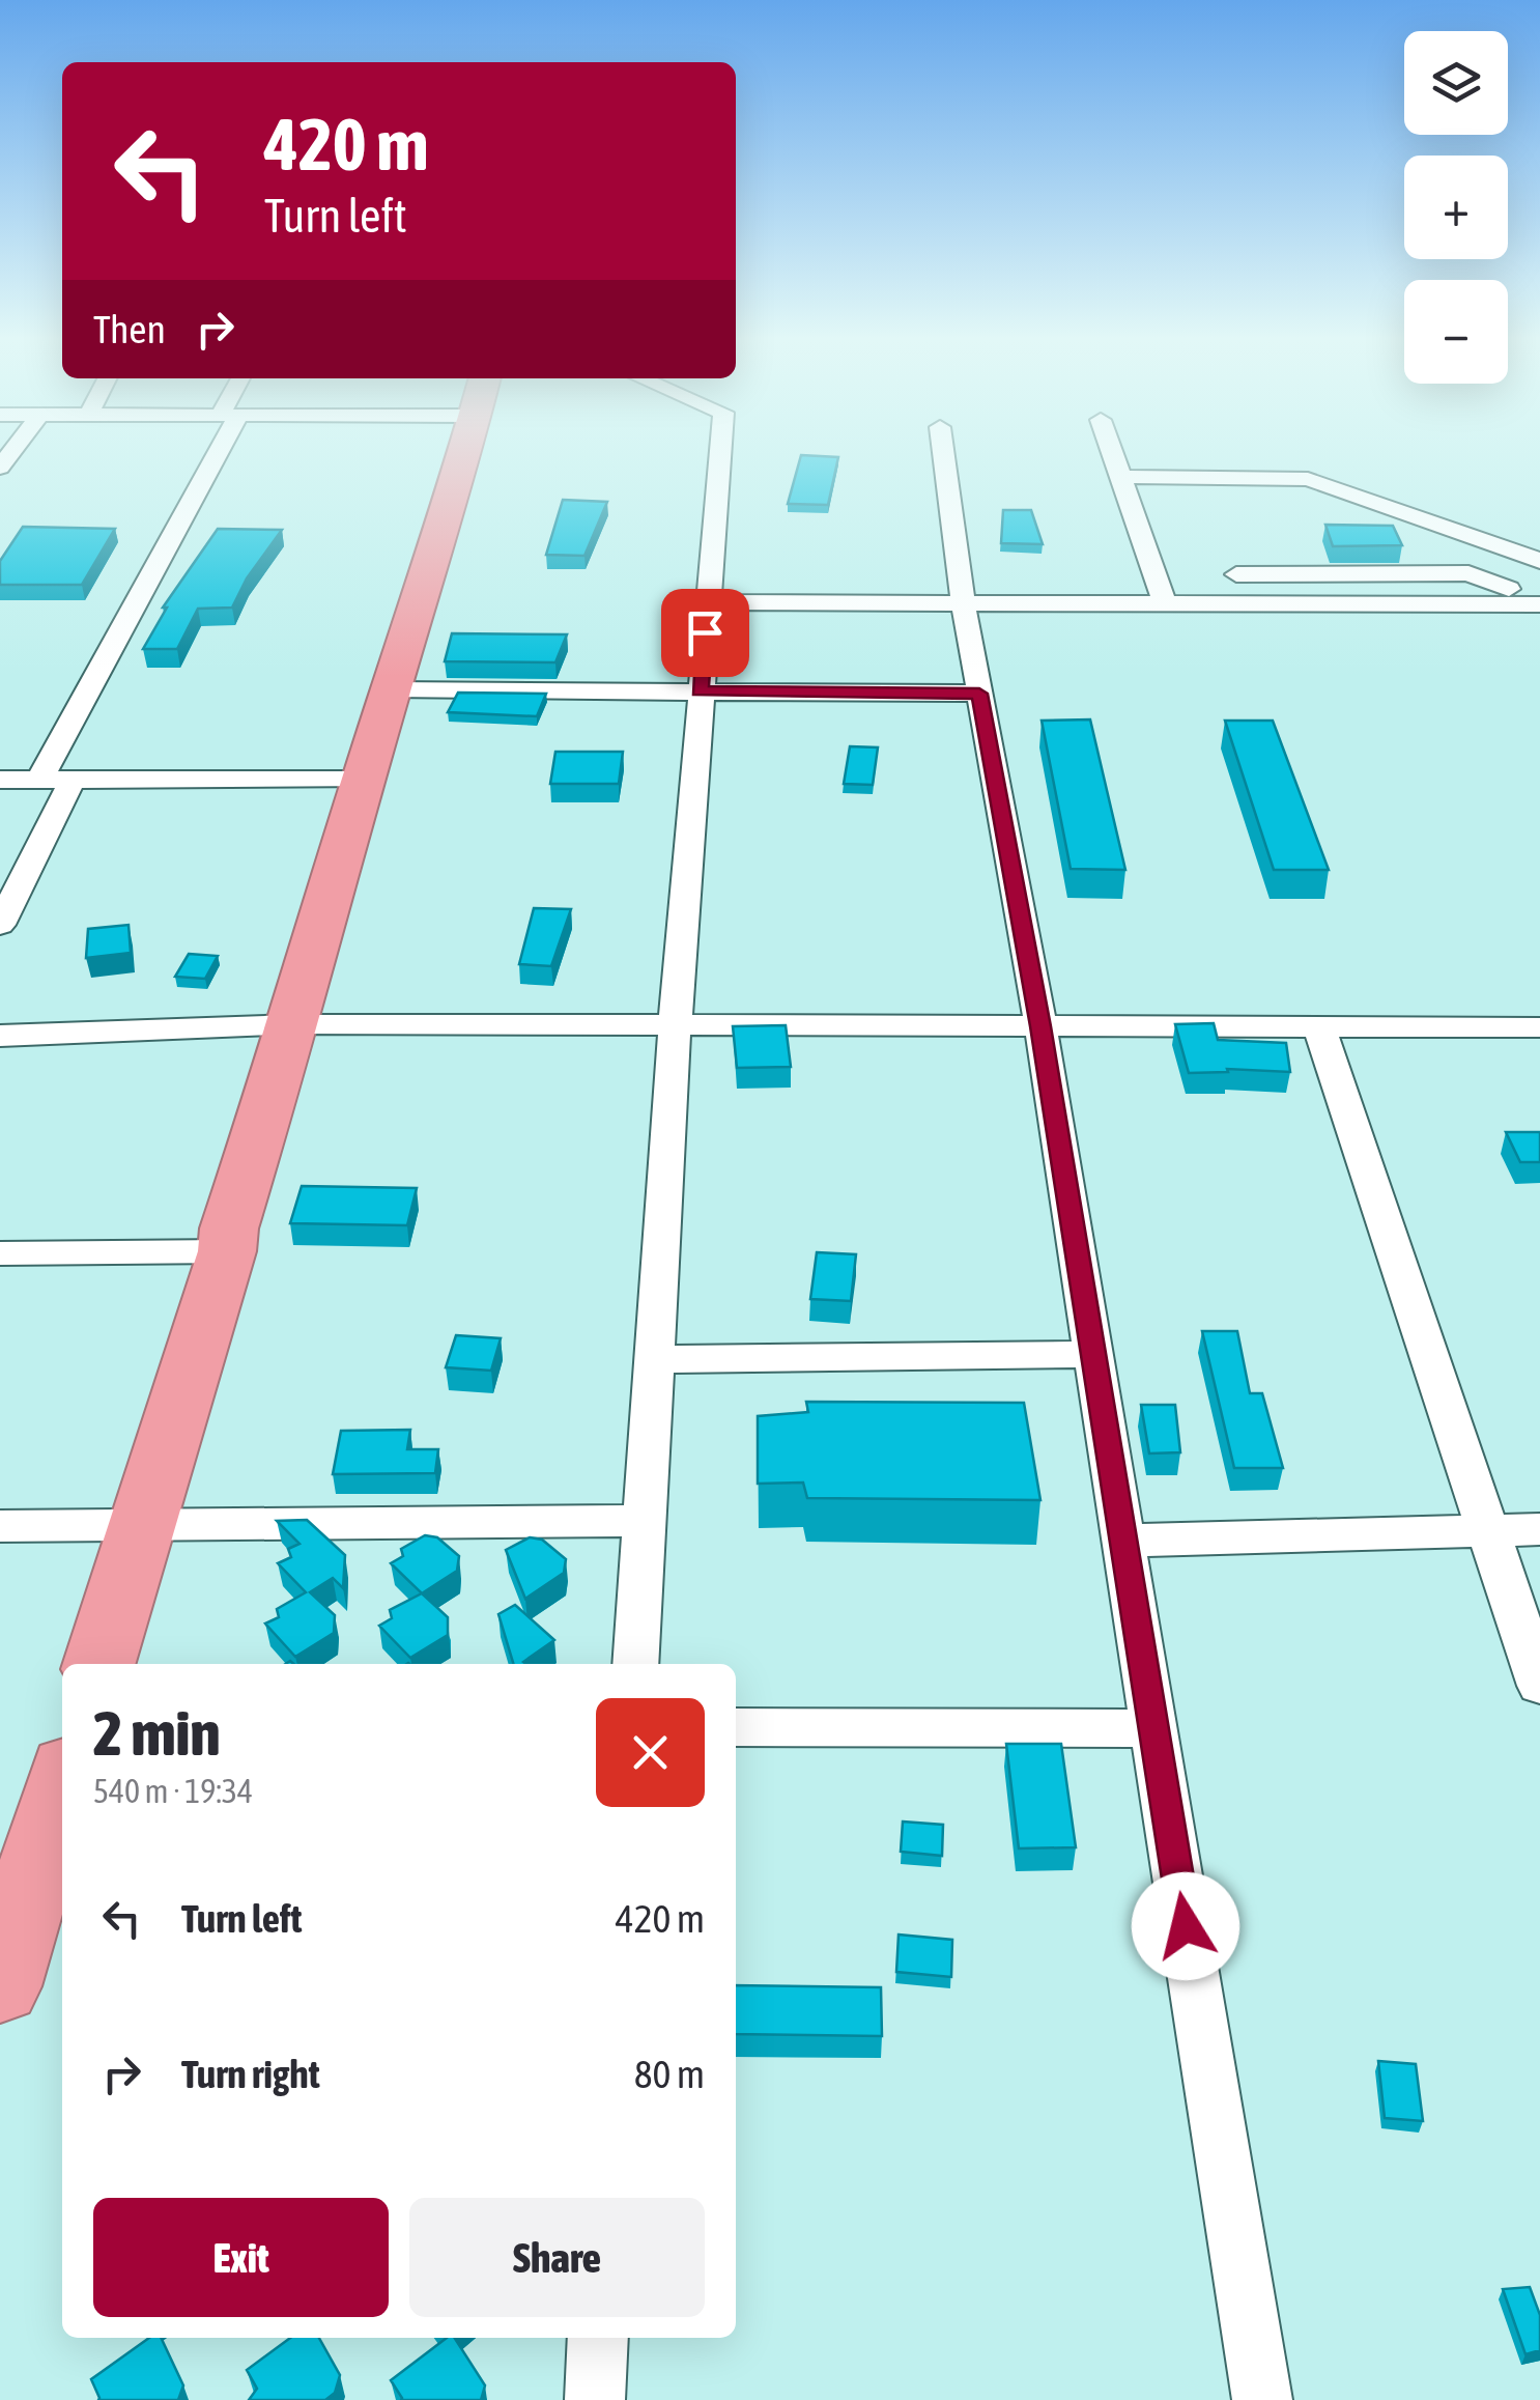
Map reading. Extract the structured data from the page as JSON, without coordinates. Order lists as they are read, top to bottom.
{
  "page": {
    "map_buttons": ["+", "−"],
    "turn": ["420 m", "Turn left"],
    "then": "Then",
    "heading": ["2 min", "540 m · 19:34"],
    "list": [
      {
        "name": "Turn left",
        "value": "420 m"
      },
      {
        "name": "Turn right",
        "value": "80 m"
      }
    ],
    "buttons": ["Exit", "Share"]
  }
}
